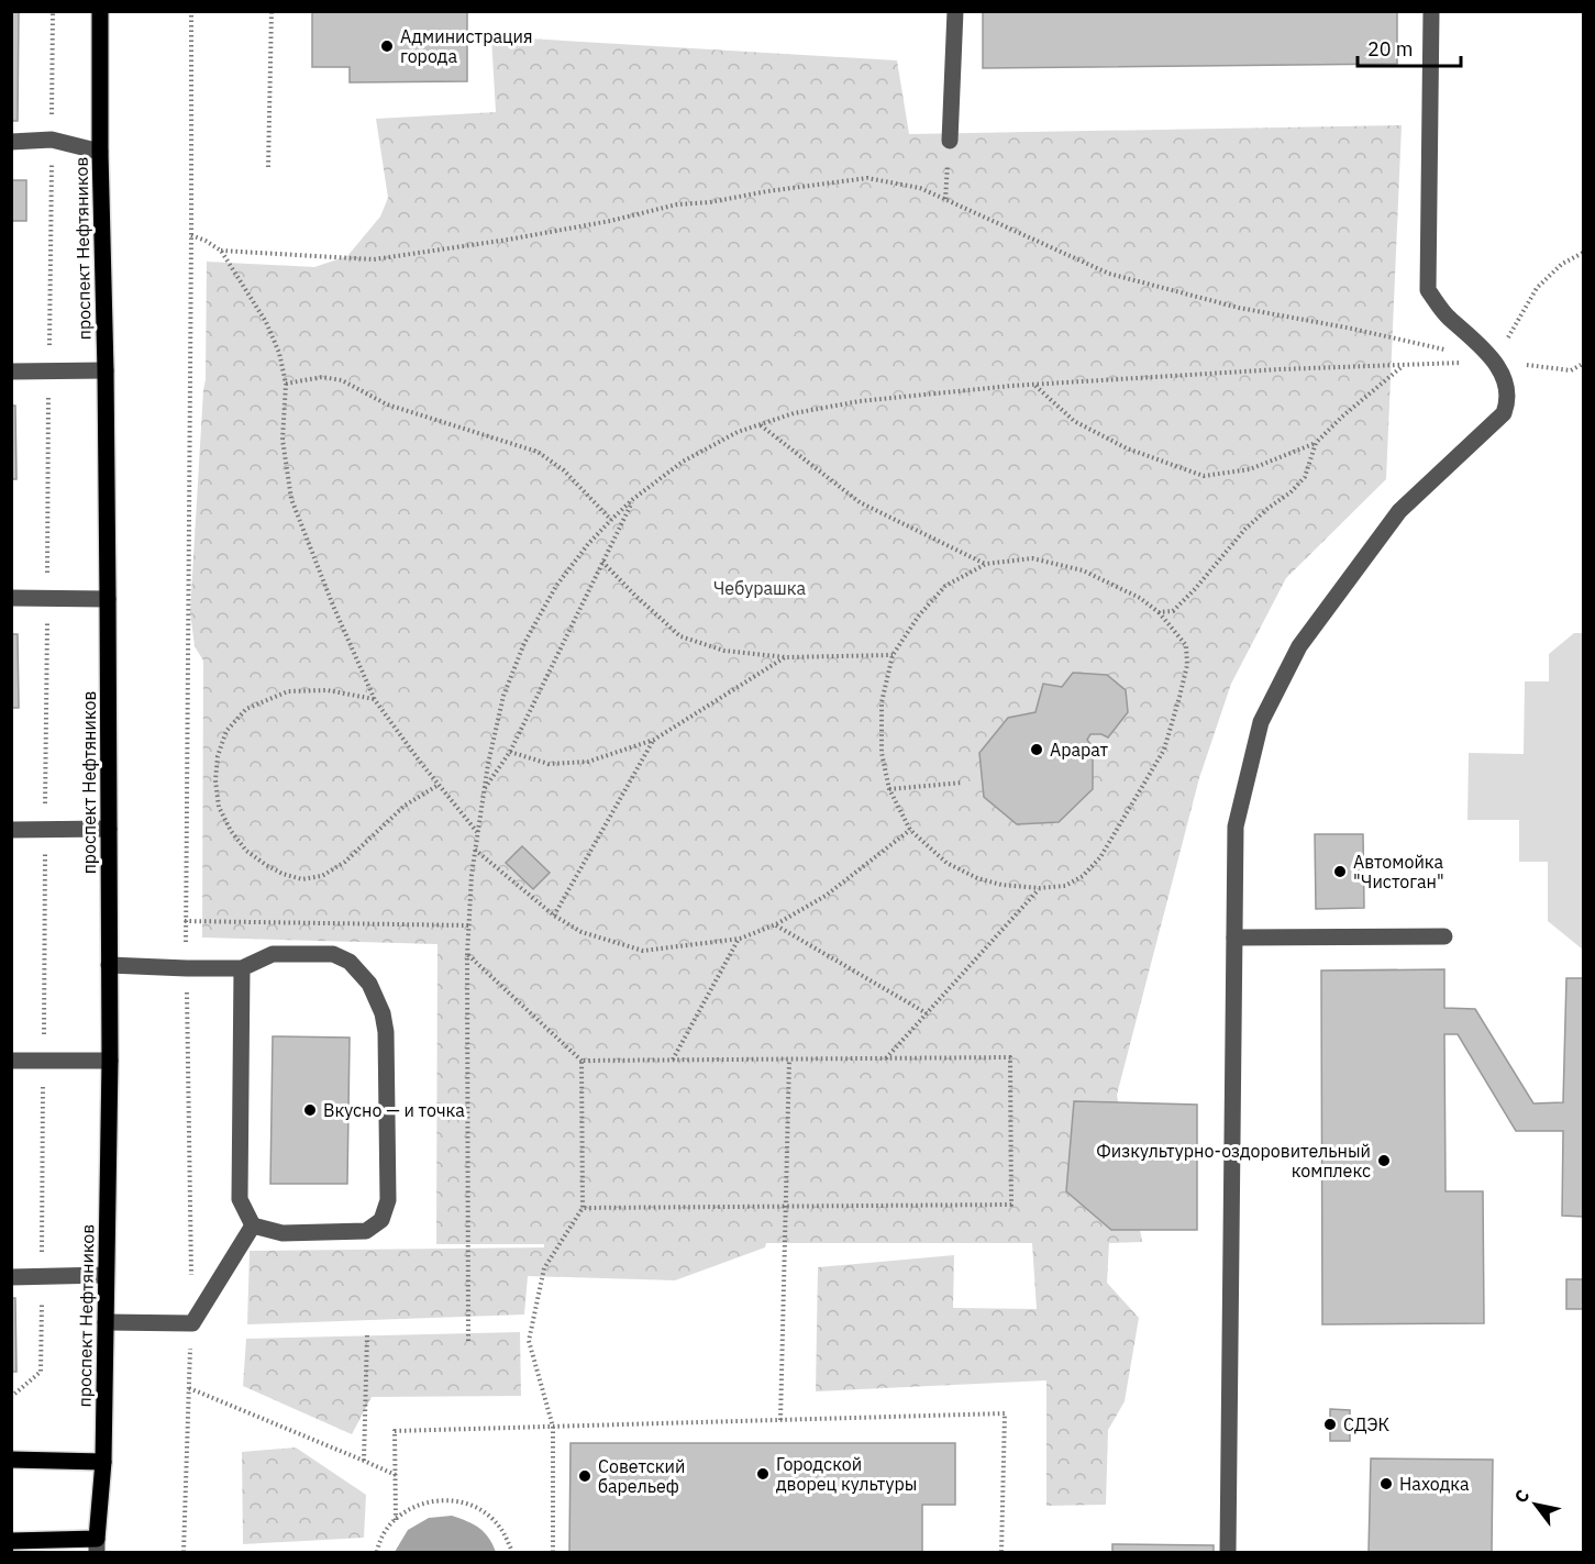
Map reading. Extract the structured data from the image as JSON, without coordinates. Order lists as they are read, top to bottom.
{
  "streets": {
    "main road": ["проспект Нефтяников"]
  },
  "parks": ["Чебурашка"],
  "places": [
    "Администрация города",
    "Арарат",
    "Автомойка \"Чистоган\"",
    "Вкусно — и точка",
    "Физкультурно-оздоровительный комплекс",
    "СДЭК",
    "Городской дворец культуры",
    "Советский барельеф",
    "Находка"
  ],
  "scale_bar": "20 m",
  "north": "top left"
}
